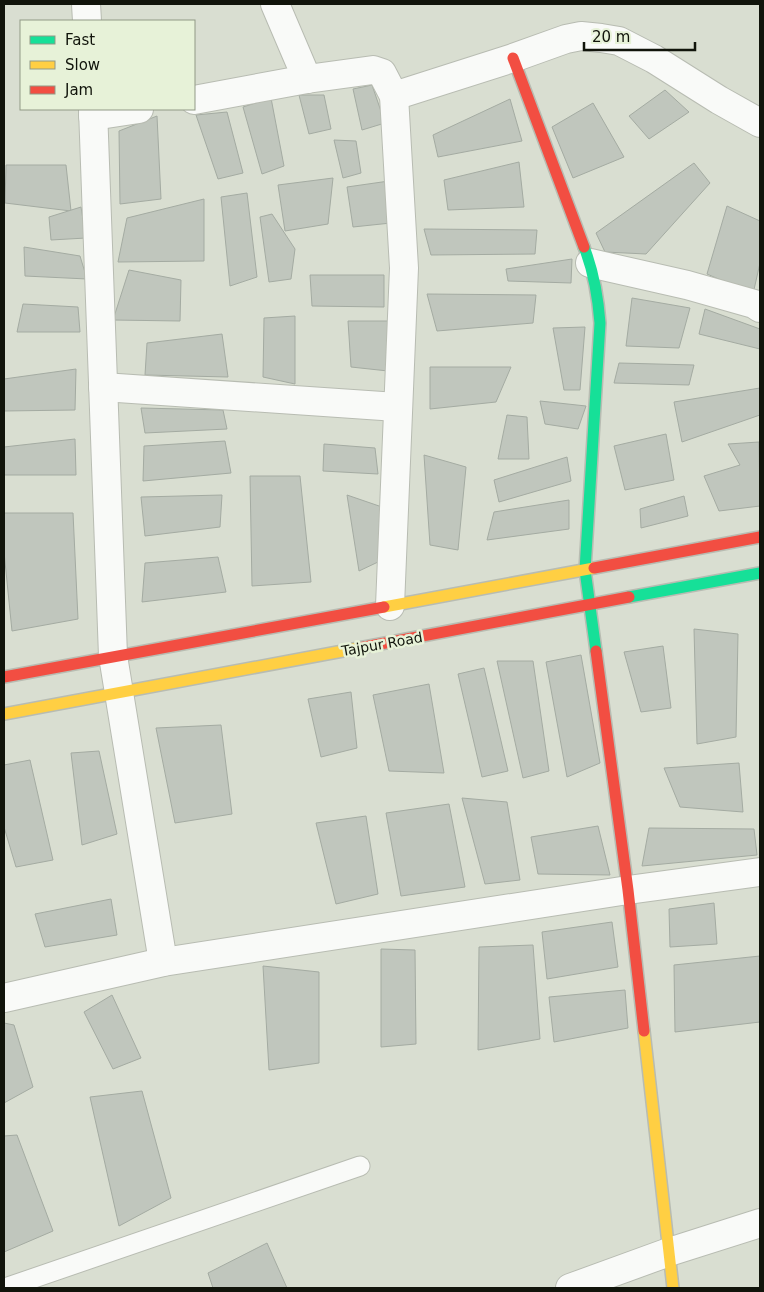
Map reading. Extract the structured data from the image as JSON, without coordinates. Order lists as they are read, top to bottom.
{
  "streets": {
    "main road": ["Tajpur Road"]
  },
  "legend": ["Fast", "Slow", "Jam"],
  "scale_bar": "20 m"
}
